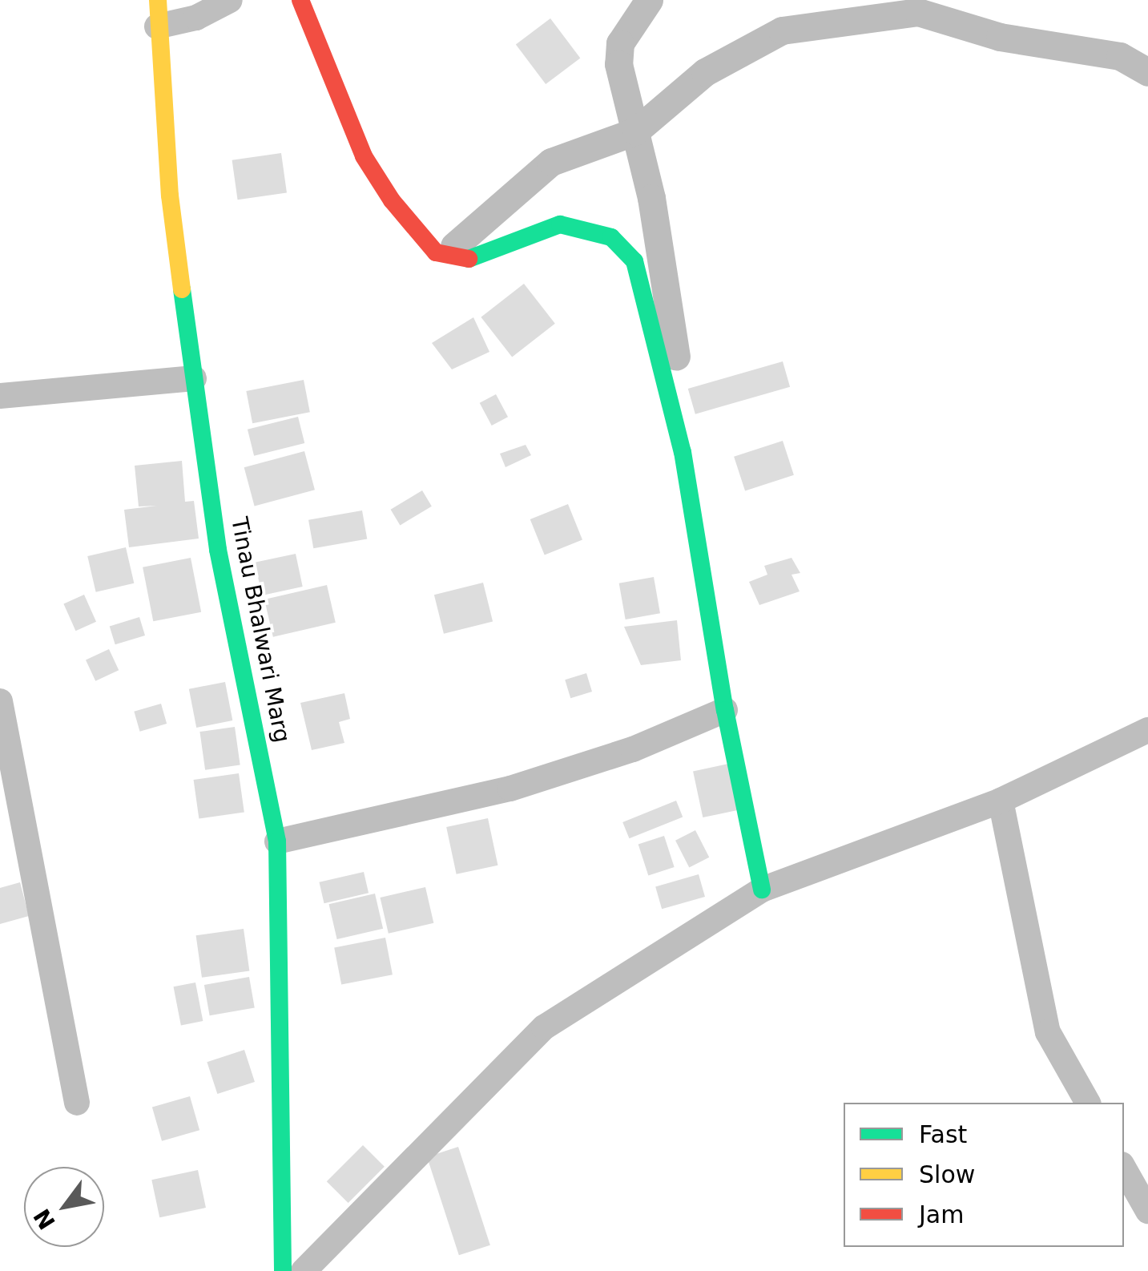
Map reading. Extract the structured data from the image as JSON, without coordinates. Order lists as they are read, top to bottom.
{
  "streets": {
    "street": ["Tinau Bhalwari Marg"]
  },
  "legend": ["Fast", "Slow", "Jam"],
  "north": "bottom left"
}
